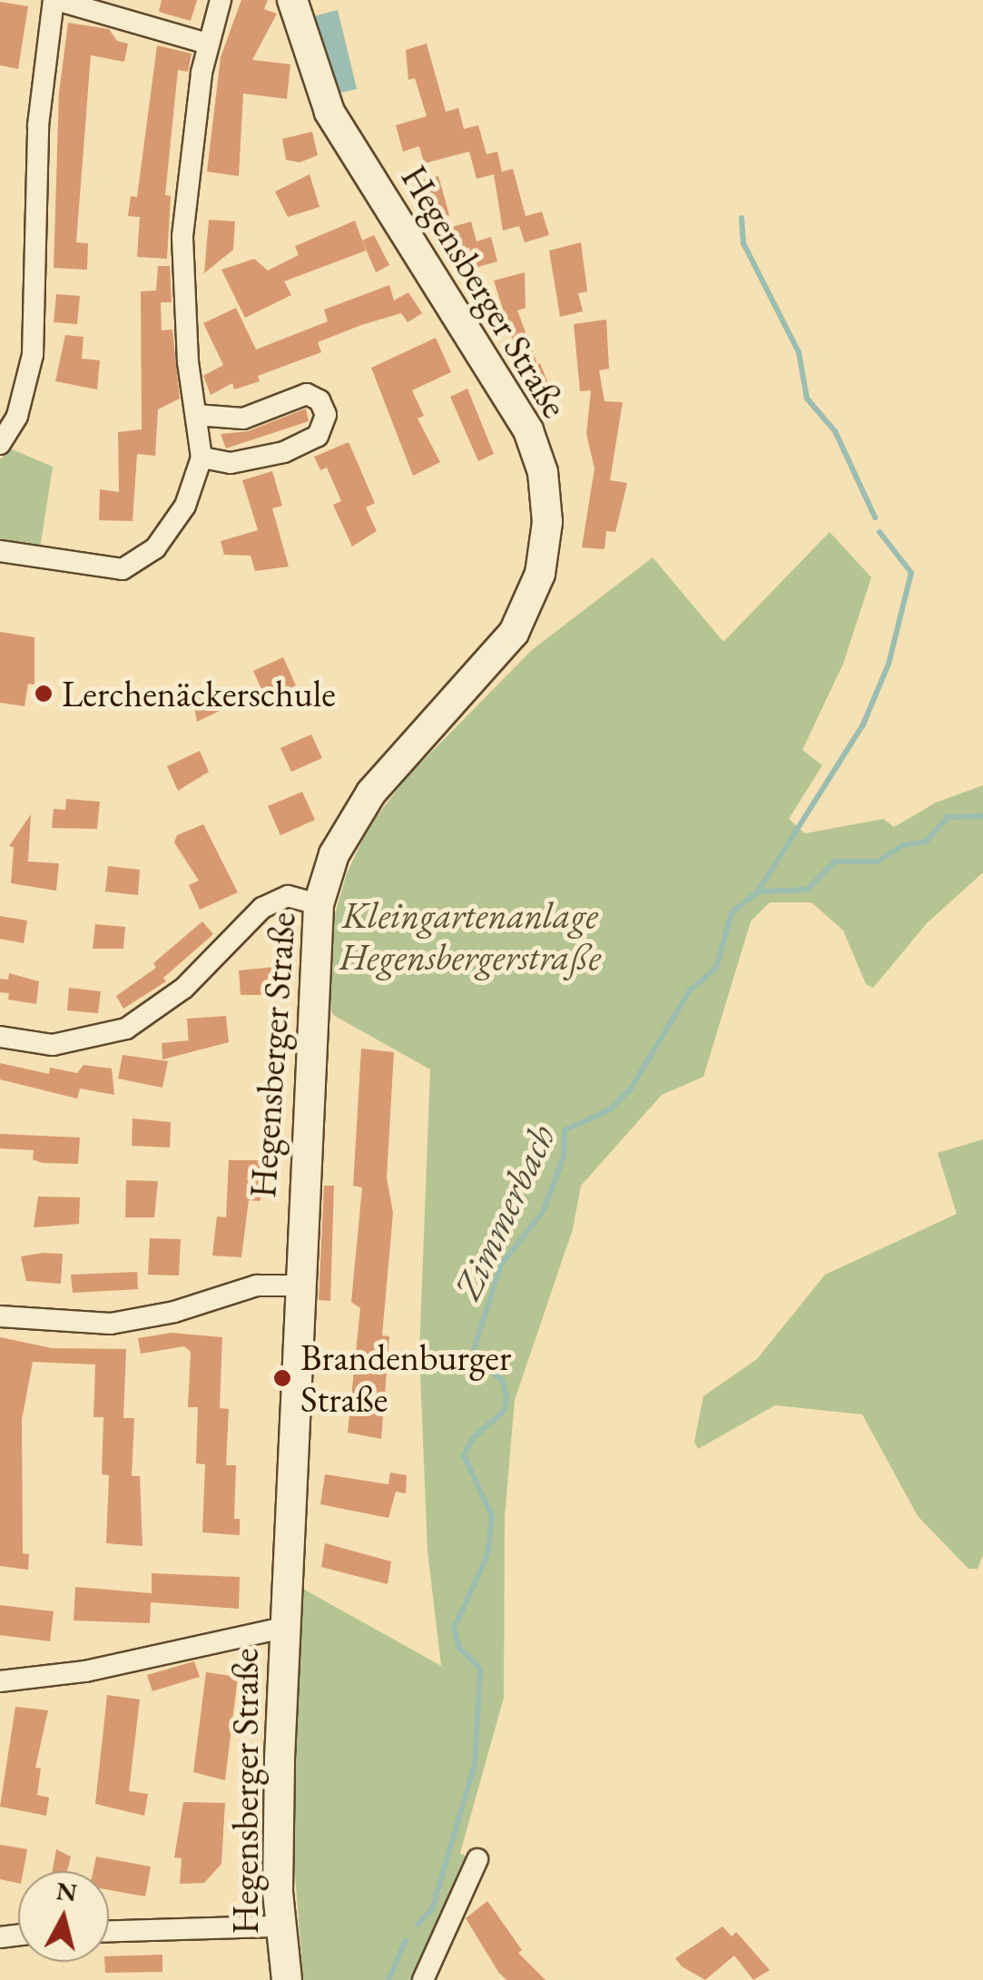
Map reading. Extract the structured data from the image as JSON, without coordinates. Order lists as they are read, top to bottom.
{
  "streets": {
    "street": ["Hegensberger Straße"]
  },
  "water": ["Zimmerbach"],
  "parks": ["Kleingartenanlage Hegensbergerstraße"],
  "places": ["Lerchenäckerschule", "Brandenburger Straße"],
  "north": "top"
}
